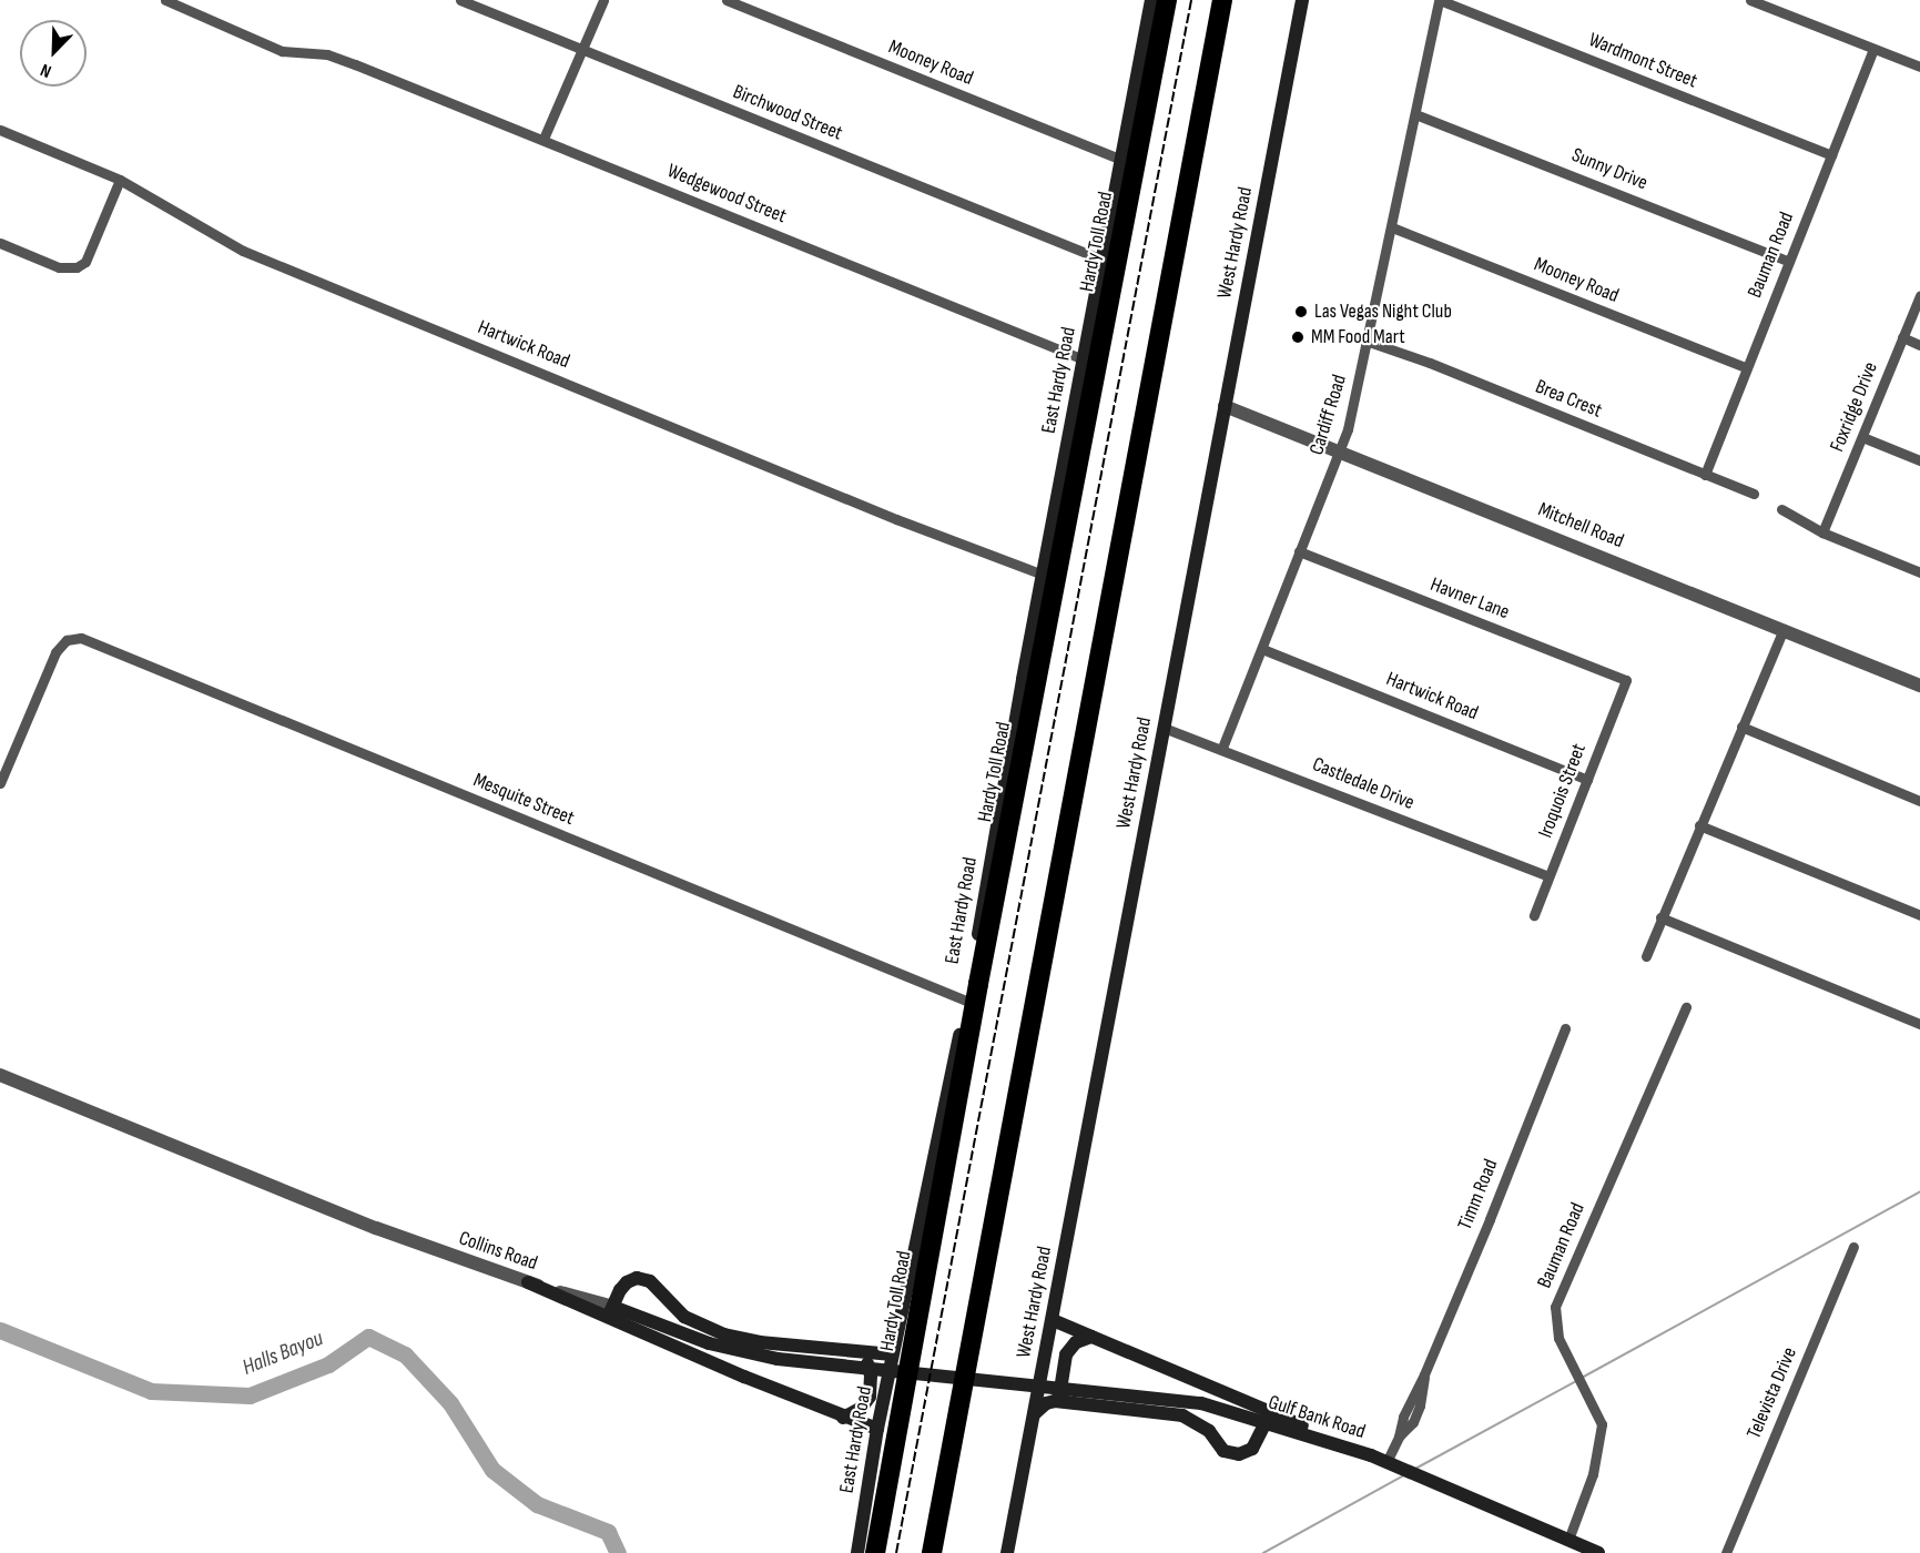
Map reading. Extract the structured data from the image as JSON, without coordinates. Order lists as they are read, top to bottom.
{
  "streets": {
    "highway": ["Hardy Toll Road"],
    "main road": [
      "West Hardy Road",
      "East Hardy Road",
      "Collins Road",
      "Gulf Bank Road"
    ],
    "street": [
      "Wardmont Street",
      "Mooney Road",
      "Birchwood Street",
      "Sunny Drive",
      "Wedgewood Street",
      "Bauman Road",
      "Hartwick Road",
      "Brea Crest",
      "Foxridge Drive",
      "Cardiff Road",
      "Mitchell Road",
      "Havner Lane",
      "Castledale Drive",
      "Iroquois Street",
      "Mesquite Street",
      "Timm Road",
      "Televista Drive"
    ]
  },
  "crossings": [
    ["Wardmont Street", "Bauman Road"],
    ["Wardmont Street", "Cardiff Road"],
    ["Mooney Road", "Bauman Road"],
    ["Mooney Road", "East Hardy Road"],
    ["Mooney Road", "Cardiff Road"],
    ["Birchwood Street", "East Hardy Road"],
    ["Sunny Drive", "Bauman Road"],
    ["Sunny Drive", "Cardiff Road"],
    ["Wedgewood Street", "East Hardy Road"],
    ["West Hardy Road", "Mitchell Road"],
    ["West Hardy Road", "Castledale Drive"],
    ["Bauman Road", "Brea Crest"],
    ["Bauman Road", "Gulf Bank Road"],
    ["Hartwick Road", "East Hardy Road"],
    ["Hartwick Road", "Cardiff Road"],
    ["Hartwick Road", "Iroquois Street"],
    ["East Hardy Road", "Mesquite Street"],
    ["Brea Crest", "Cardiff Road"],
    ["Cardiff Road", "Mitchell Road"],
    ["Cardiff Road", "Havner Lane"],
    ["Cardiff Road", "Castledale Drive"],
    ["Havner Lane", "Iroquois Street"],
    ["Castledale Drive", "Iroquois Street"],
    ["Timm Road", "Gulf Bank Road"],
    ["Collins Road", "Gulf Bank Road"]
  ],
  "water": ["Halls Bayou"],
  "places": ["Las Vegas Night Club", "MM Food Mart"],
  "north": "bottom left"
}
